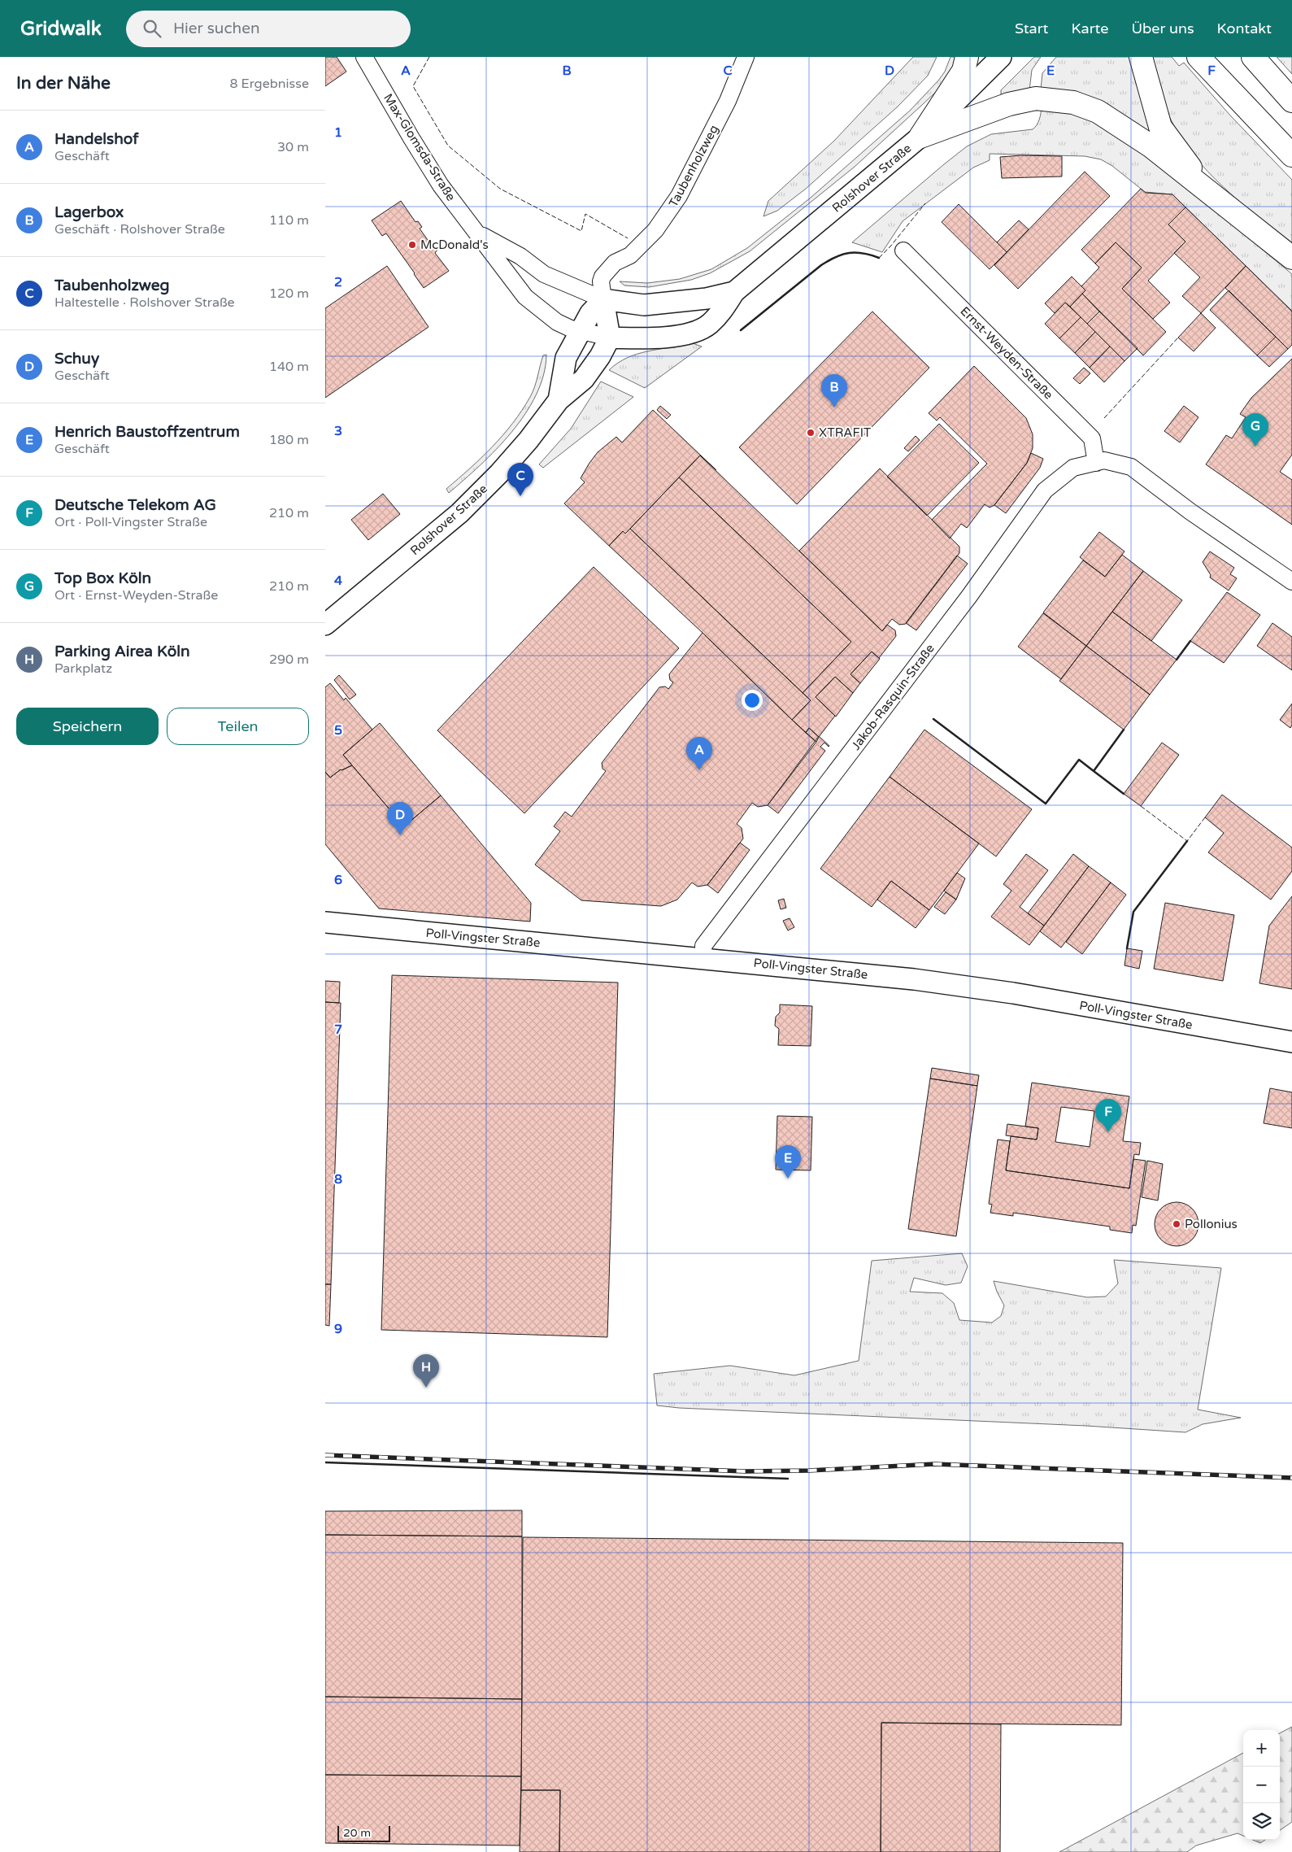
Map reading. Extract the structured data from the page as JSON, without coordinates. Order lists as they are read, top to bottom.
{
  "streets": {
    "street": [
      "Max-Glomsda-Straße",
      "Taubenholzweg",
      "Rolshover Straße",
      "Ernst-Weyden-Straße",
      "Jakob-Rasquin-Straße",
      "Poll-Vingster Straße"
    ]
  },
  "crossings": [
    ["Max-Glomsda-Straße", "Taubenholzweg"],
    ["Max-Glomsda-Straße", "Rolshover Straße"],
    ["Taubenholzweg", "Rolshover Straße"],
    ["Ernst-Weyden-Straße", "Jakob-Rasquin-Straße"],
    ["Jakob-Rasquin-Straße", "Poll-Vingster Straße"]
  ],
  "places": ["McDonald's", "XTRAFIT", "Pollonius"],
  "scale_bar": "20 m",
  "page": {
    "header": "Gridwalk",
    "search": "Hier suchen",
    "nav": [
      "Start",
      "Karte",
      "Über uns",
      "Kontakt"
    ],
    "heading": ["In der Nähe", "8 Ergebnisse"],
    "list": [
      {
        "mark": "A",
        "name": "Handelshof",
        "note": "Geschäft",
        "value": "30 m"
      },
      {
        "mark": "B",
        "name": "Lagerbox",
        "note": "Geschäft · Rolshover Straße",
        "value": "110 m"
      },
      {
        "mark": "C",
        "name": "Taubenholzweg",
        "note": "Haltestelle · Rolshover Straße",
        "value": "120 m"
      },
      {
        "mark": "D",
        "name": "Schuy",
        "note": "Geschäft",
        "value": "140 m"
      },
      {
        "mark": "E",
        "name": "Henrich Baustoffzentrum",
        "note": "Geschäft",
        "value": "180 m"
      },
      {
        "mark": "F",
        "name": "Deutsche Telekom AG",
        "note": "Ort · Poll-Vingster Straße",
        "value": "210 m"
      },
      {
        "mark": "G",
        "name": "Top Box Köln",
        "note": "Ort · Ernst-Weyden-Straße",
        "value": "210 m"
      },
      {
        "mark": "H",
        "name": "Parking Airea Köln",
        "note": "Parkplatz",
        "value": "290 m"
      }
    ],
    "pins": [
      "B",
      "G",
      "C",
      "A",
      "D",
      "F",
      "E",
      "H"
    ],
    "buttons": ["Speichern", "Teilen"],
    "map_buttons": ["+", "−"],
    "scale": "20 m"
  },
  "grid": {
    "columns": [
      "A",
      "B",
      "C",
      "D",
      "E",
      "F"
    ],
    "rows": [
      "1",
      "2",
      "3",
      "4",
      "5",
      "6",
      "7",
      "8",
      "9"
    ]
  }
}
